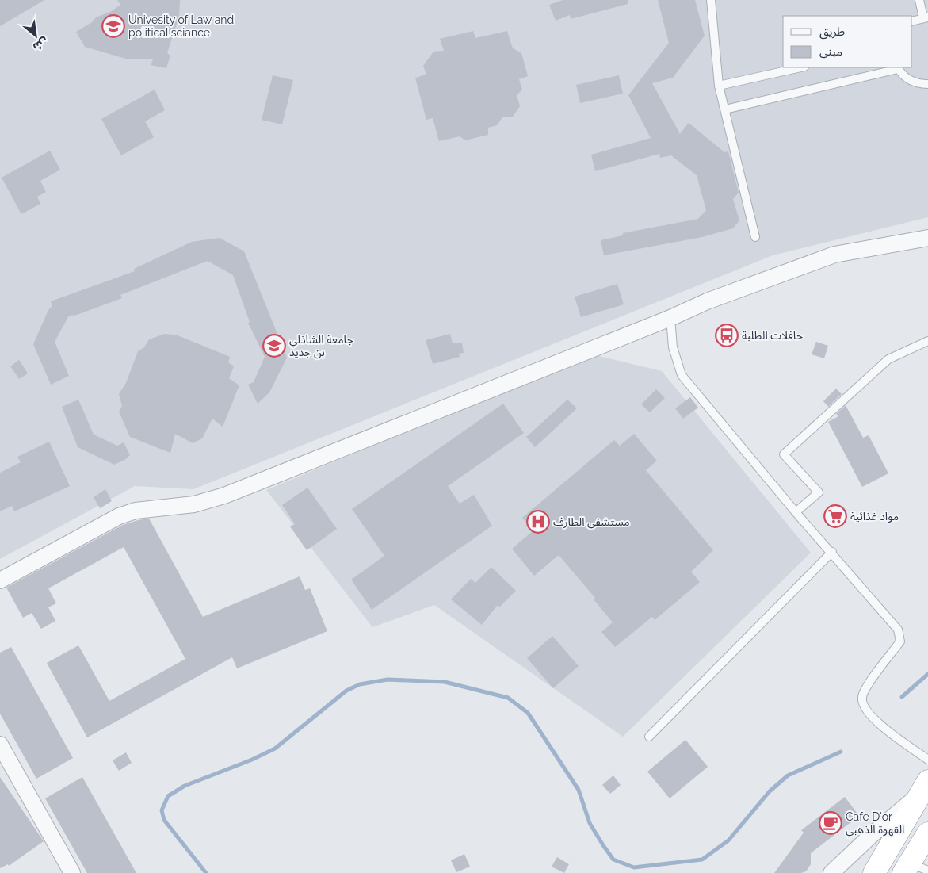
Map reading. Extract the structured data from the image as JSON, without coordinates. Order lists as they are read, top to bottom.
{
  "places": {
    "school or university": ["Univesity of Law and political sciance", "جامعة الشاذلي بن جديد"],
    "bus stop": ["حافلات الطلبة"],
    "supermarket": ["مواد غذائية"],
    "hospital": ["مستشفى الطارف"],
    "cafe": ["Cafe D'or القهوة الذهبي"]
  },
  "legend": ["طريق", "مبنى"],
  "north": "bottom right"
}
